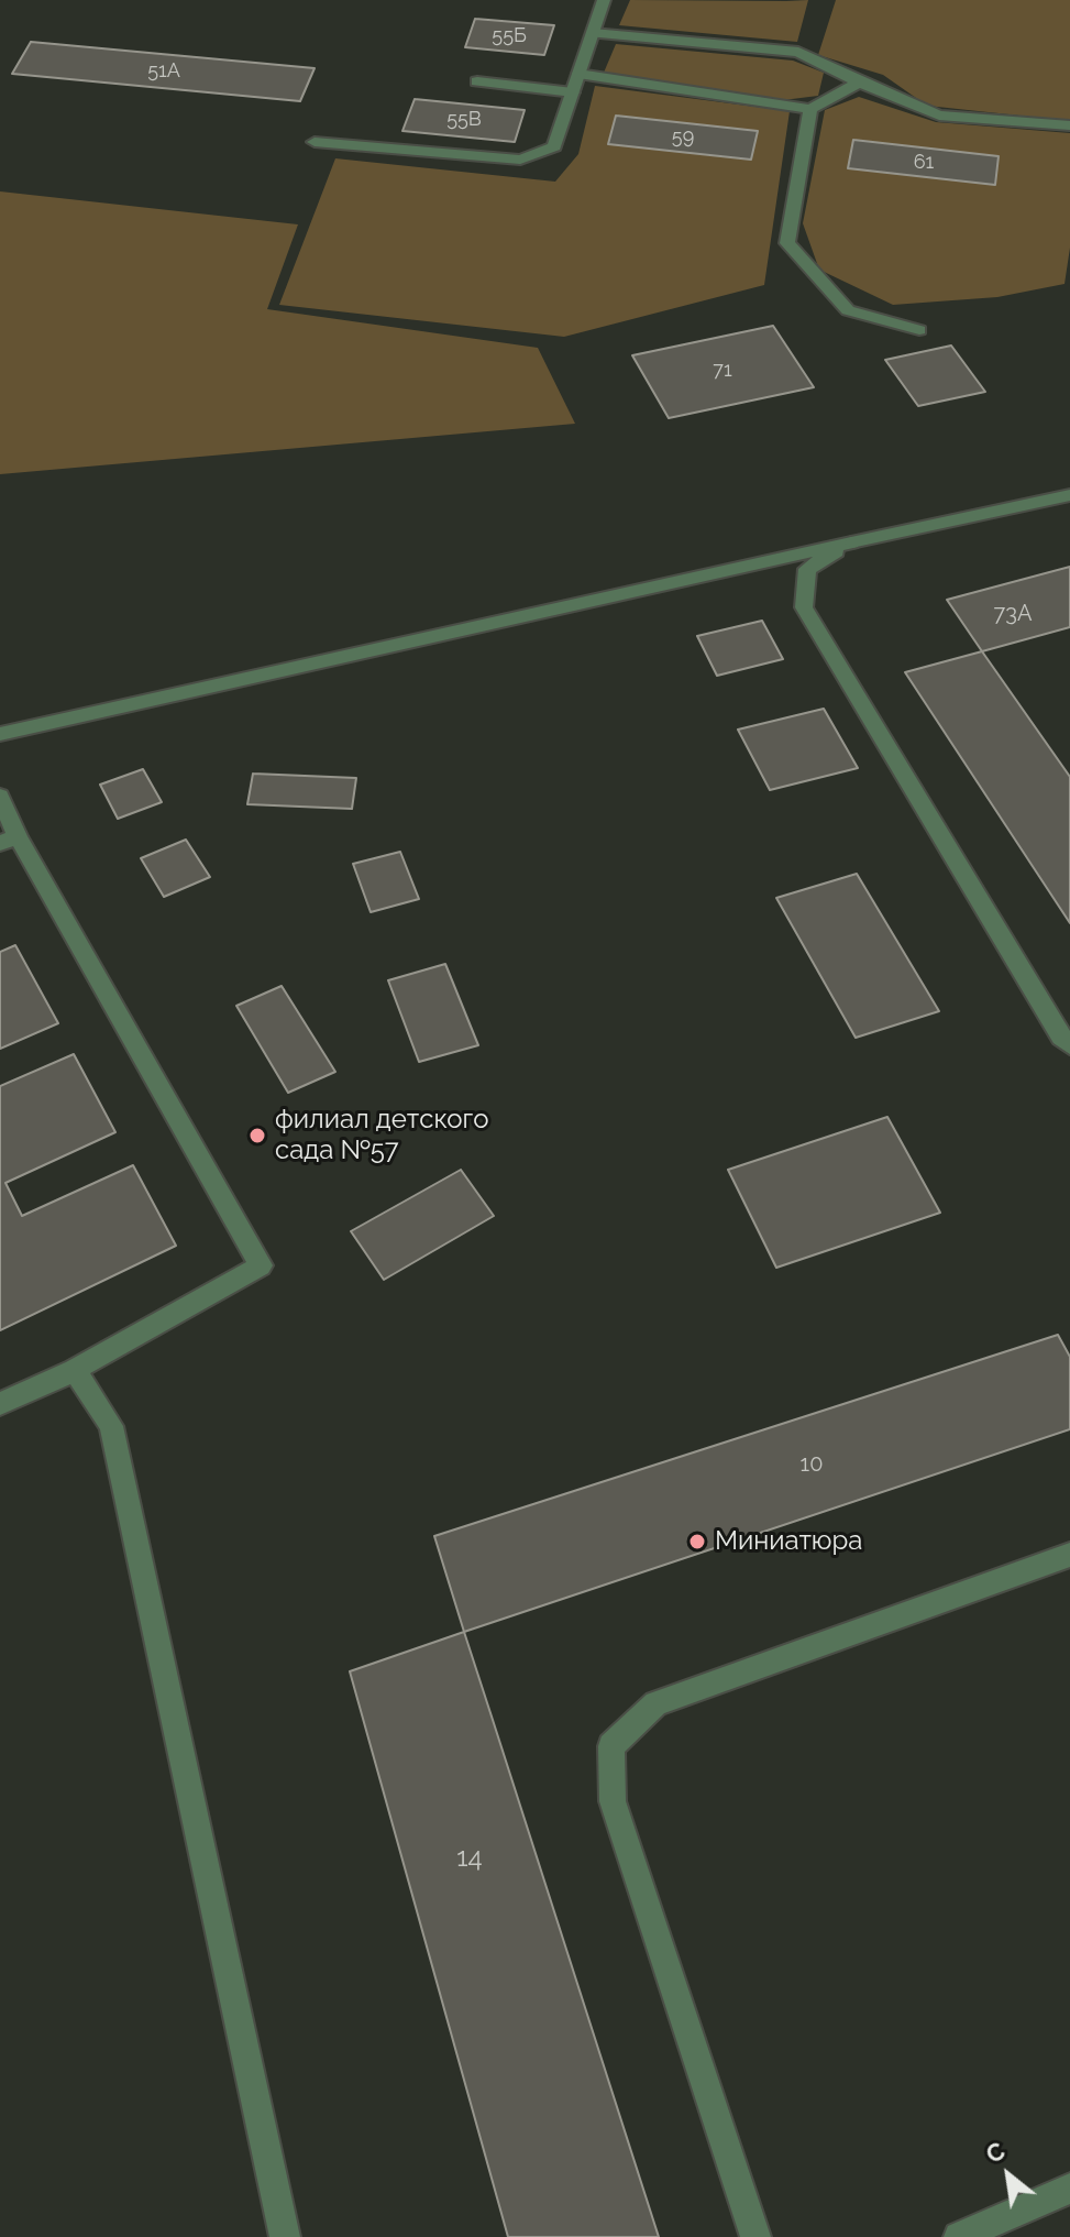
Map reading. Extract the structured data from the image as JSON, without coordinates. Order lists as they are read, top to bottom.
{
  "places": ["филиал детского сада №57", "Миниатюра"],
  "house_numbers": [
    "55Б",
    "51А",
    "55В",
    "59",
    "61",
    "71",
    "73А",
    "10",
    "14"
  ],
  "north": "top left"
}
